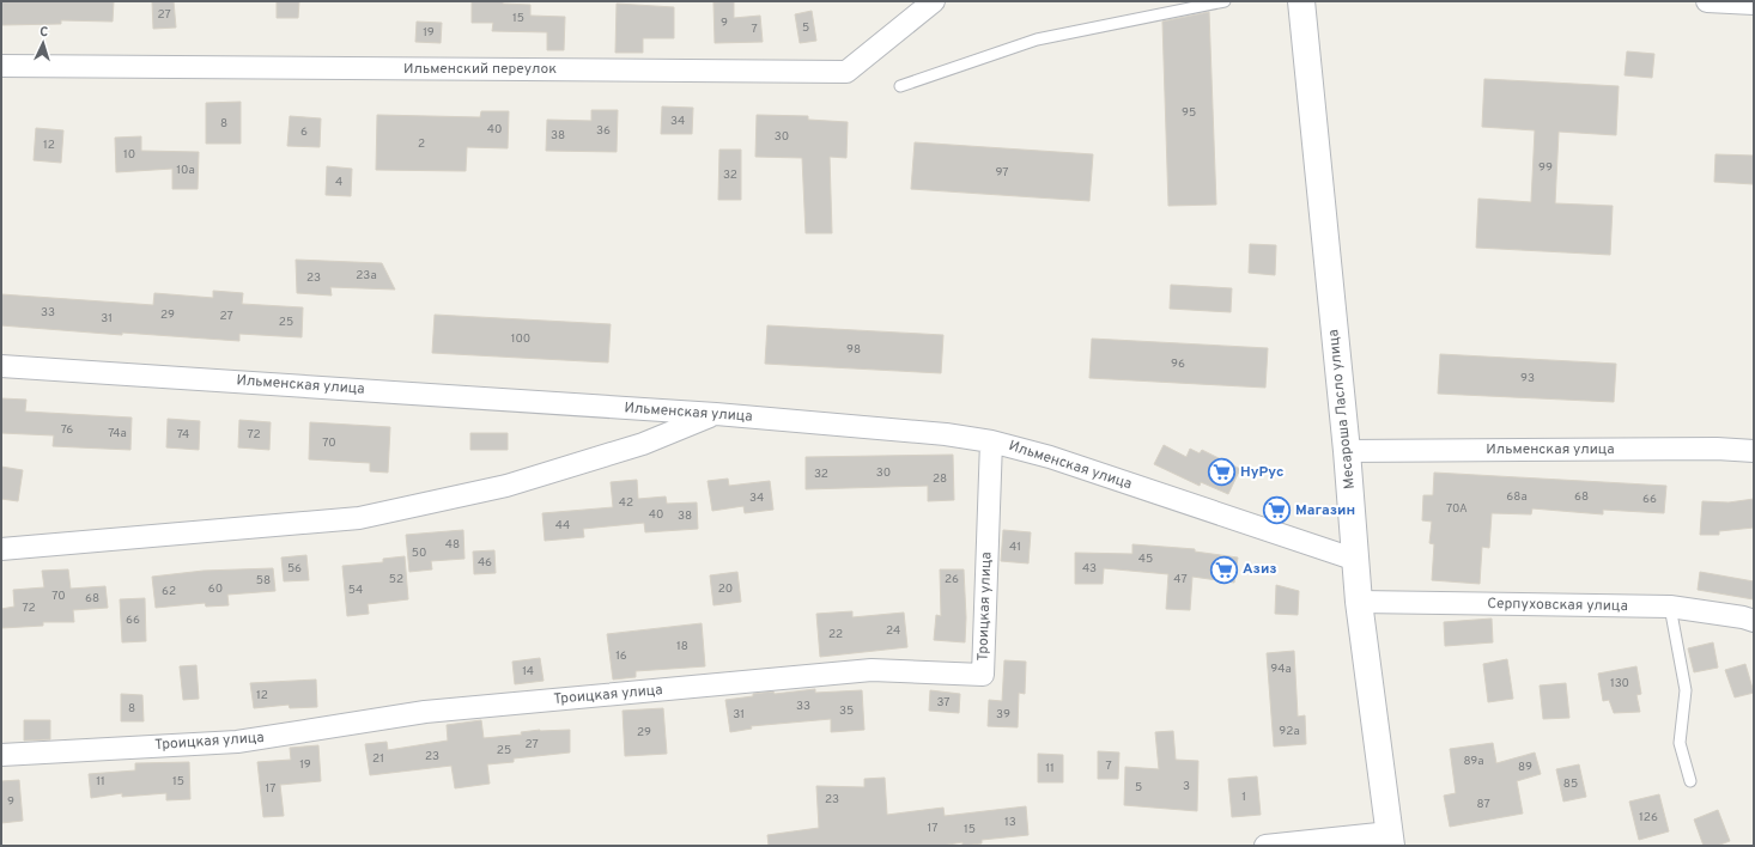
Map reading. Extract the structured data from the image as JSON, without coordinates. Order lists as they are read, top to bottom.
{
  "streets": {
    "street": [
      "Ильменский переулок",
      "Ильменская улица",
      "Месароша Ласло улица",
      "Серпуховская улица",
      "Троицкая улица"
    ]
  },
  "crossings": [
    ["Ильменская улица", "Месароша Ласло улица"],
    ["Ильменская улица", "Троицкая улица"],
    ["Месароша Ласло улица", "Серпуховская улица"]
  ],
  "places": {
    "supermarket": ["НуРус", "Магазин", "Азиз"]
  },
  "house_numbers": [
    "27",
    "15",
    "9",
    "5",
    "7",
    "19",
    "95",
    "34",
    "8",
    "40",
    "36",
    "6",
    "38",
    "30",
    "2",
    "12",
    "10",
    "99",
    "10а",
    "97",
    "32",
    "4",
    "23а",
    "23",
    "33",
    "29",
    "27",
    "31",
    "25",
    "100",
    "98",
    "96",
    "93",
    "76",
    "74а",
    "74",
    "72",
    "70",
    "30",
    "32",
    "28",
    "68а",
    "68",
    "34",
    "66",
    "42",
    "70А",
    "40",
    "38",
    "44",
    "48",
    "41",
    "50",
    "45",
    "46",
    "56",
    "43",
    "52",
    "26",
    "47",
    "58",
    "60",
    "20",
    "54",
    "62",
    "70",
    "68",
    "72",
    "66",
    "24",
    "22",
    "18",
    "16",
    "94а",
    "14",
    "130",
    "12",
    "37",
    "33",
    "8",
    "35",
    "31",
    "39",
    "92а",
    "29",
    "27",
    "25",
    "23",
    "21",
    "89а",
    "19",
    "7",
    "89",
    "11",
    "11",
    "15",
    "85",
    "3",
    "5",
    "17",
    "1",
    "23",
    "9",
    "87",
    "126",
    "13",
    "17",
    "15"
  ],
  "north": "top"
}
